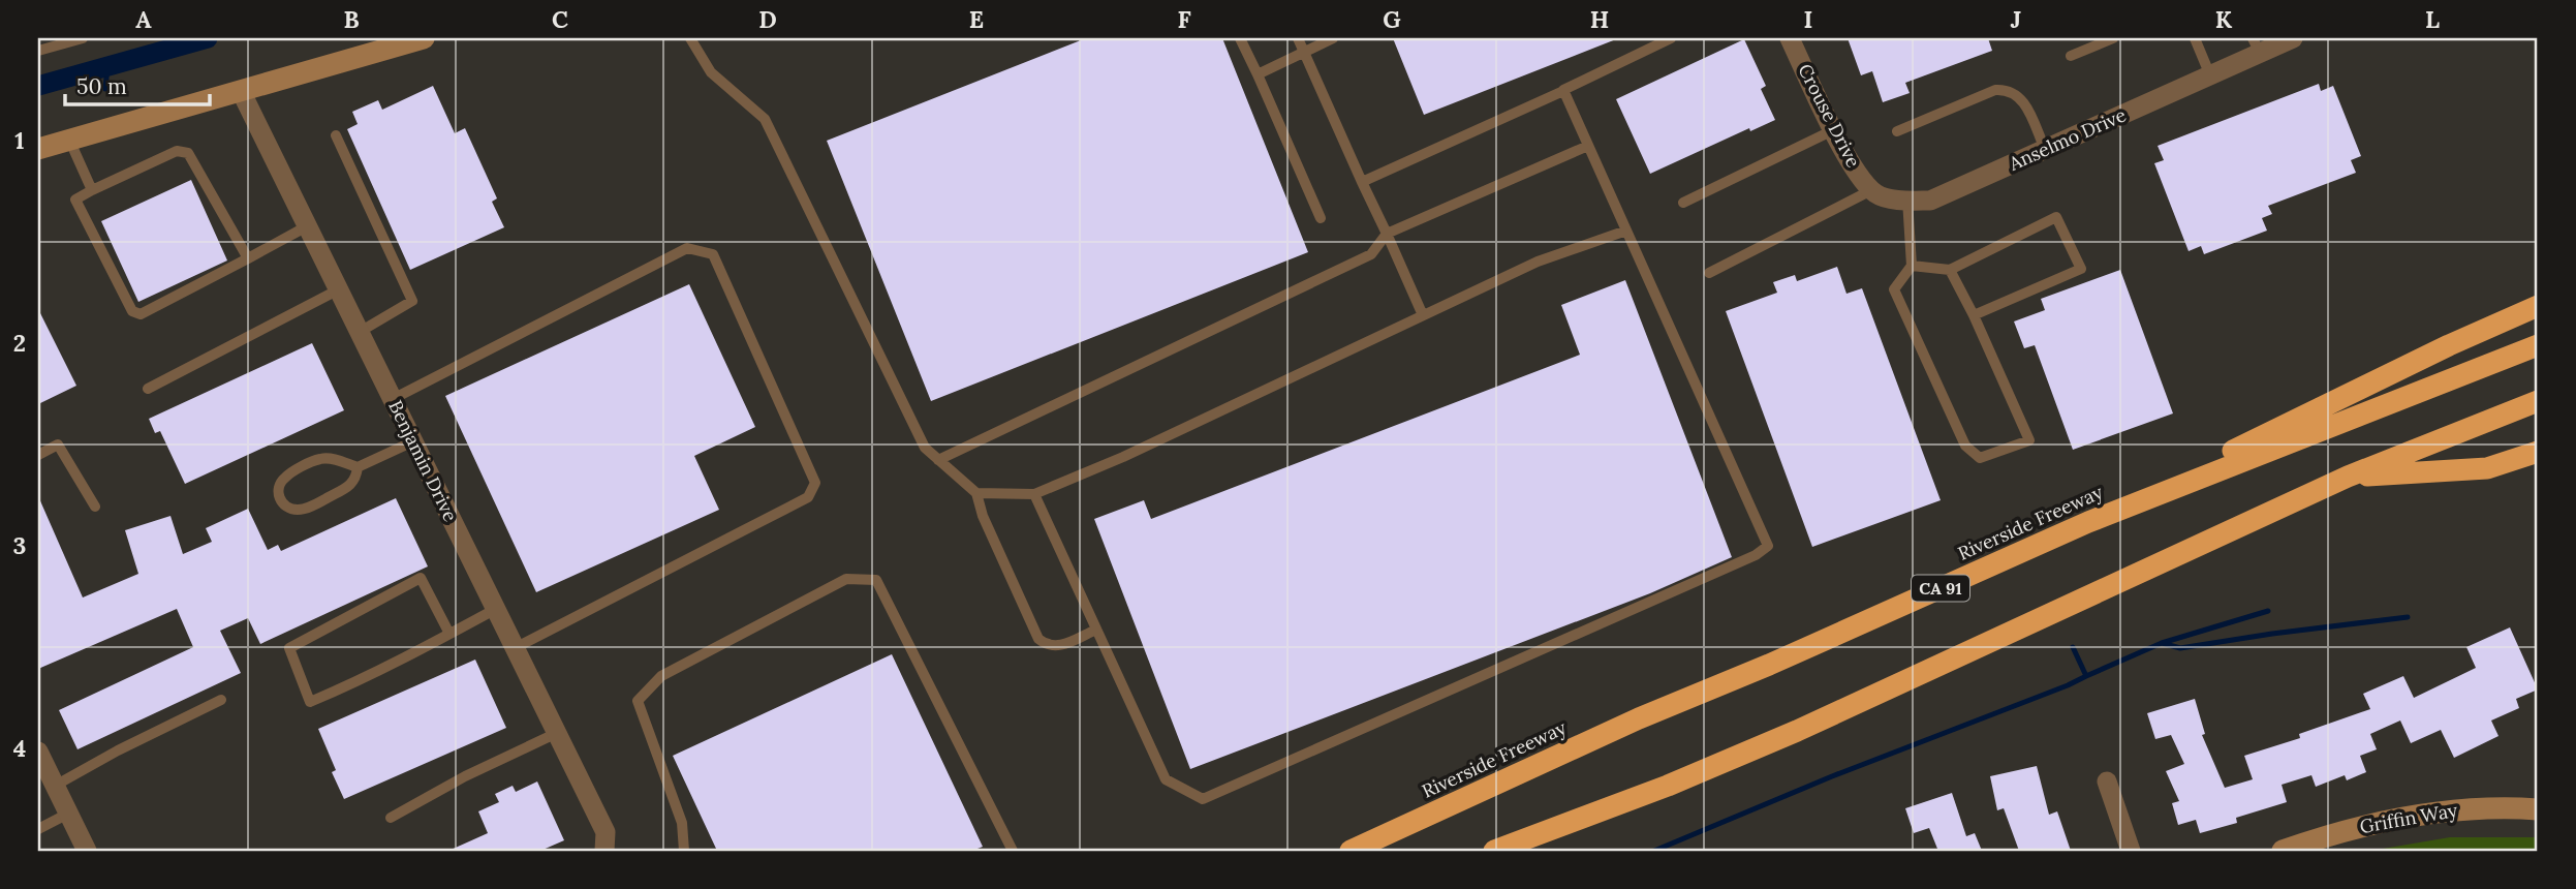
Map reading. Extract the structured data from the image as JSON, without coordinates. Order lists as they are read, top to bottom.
{
  "streets": {
    "highway": ["Riverside Freeway", "CA 91"],
    "street": [
      "Crouse Drive",
      "Anselmo Drive",
      "Benjamin Drive",
      "Griffin Way"
    ]
  },
  "crossings": [
    ["Crouse Drive", "Anselmo Drive"]
  ],
  "scale_bar": "50 m",
  "grid": {
    "columns": [
      "A",
      "B",
      "C",
      "D",
      "E",
      "F",
      "G",
      "H",
      "I",
      "J",
      "K",
      "L"
    ],
    "rows": [
      "1",
      "2",
      "3",
      "4"
    ]
  }
}
